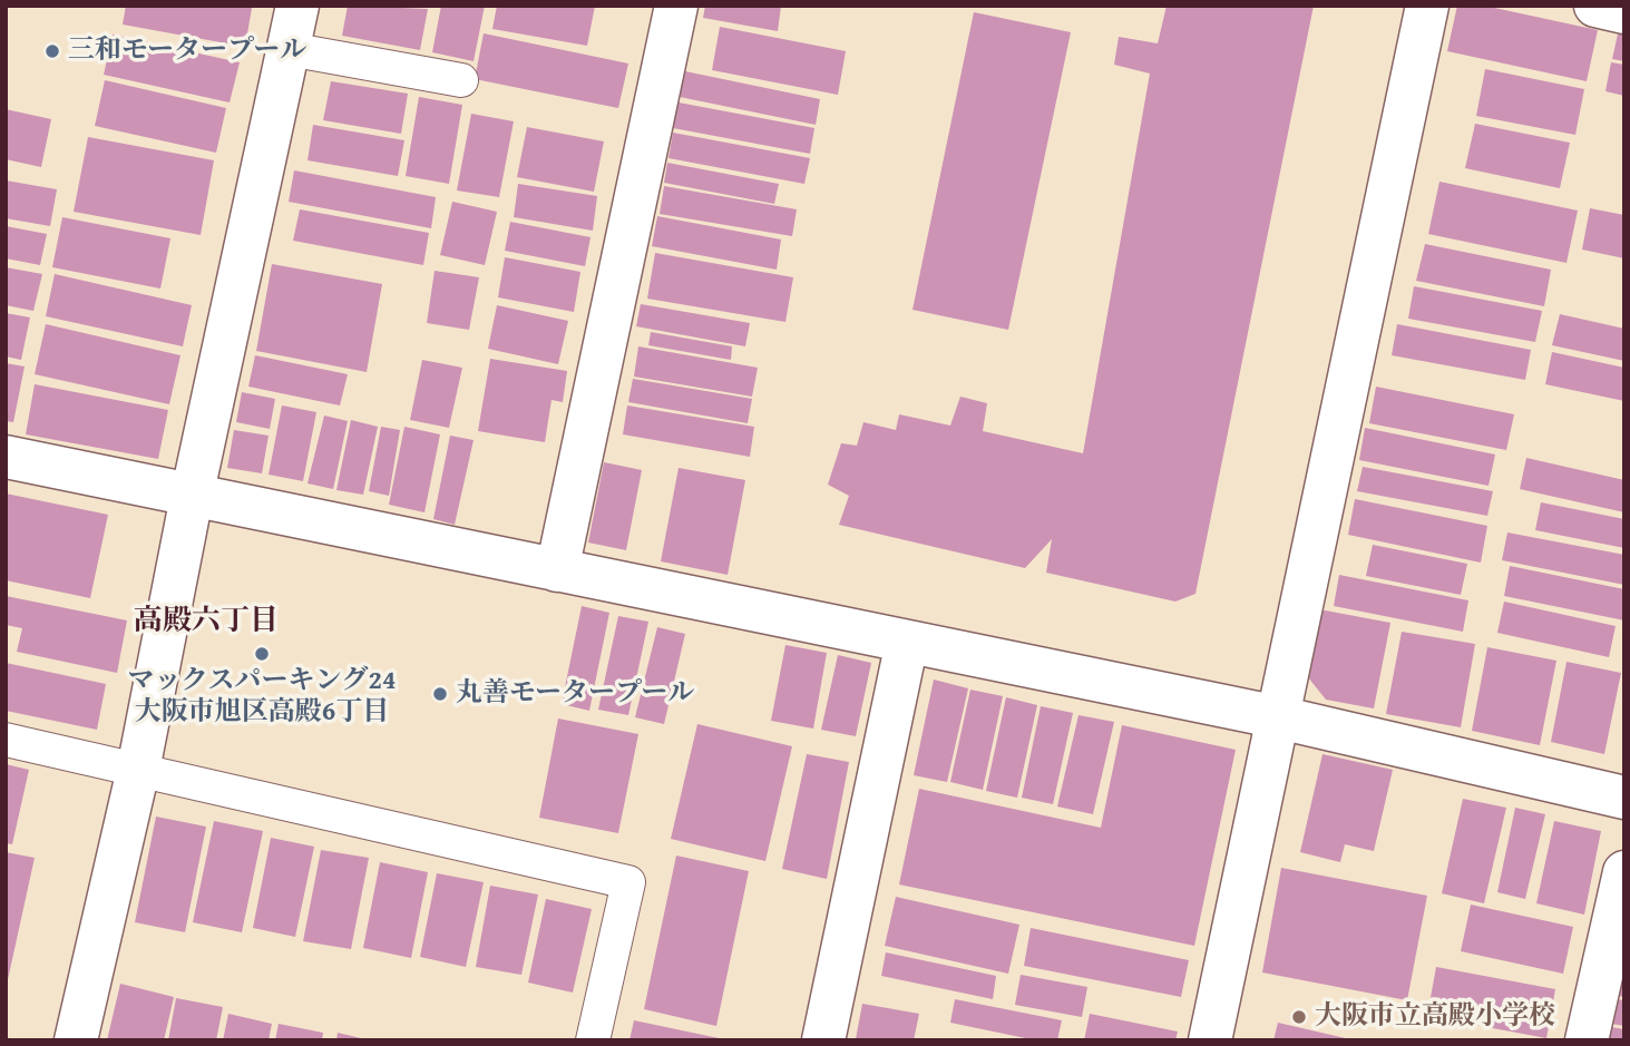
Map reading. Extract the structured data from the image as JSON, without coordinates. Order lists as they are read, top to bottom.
{
  "districts": ["高殿六丁目"],
  "places": [
    "三和モータープール",
    "マックスパーキング24 大阪市旭区高殿6丁目",
    "丸善モータープール",
    "大阪市立高殿小学校"
  ]
}
